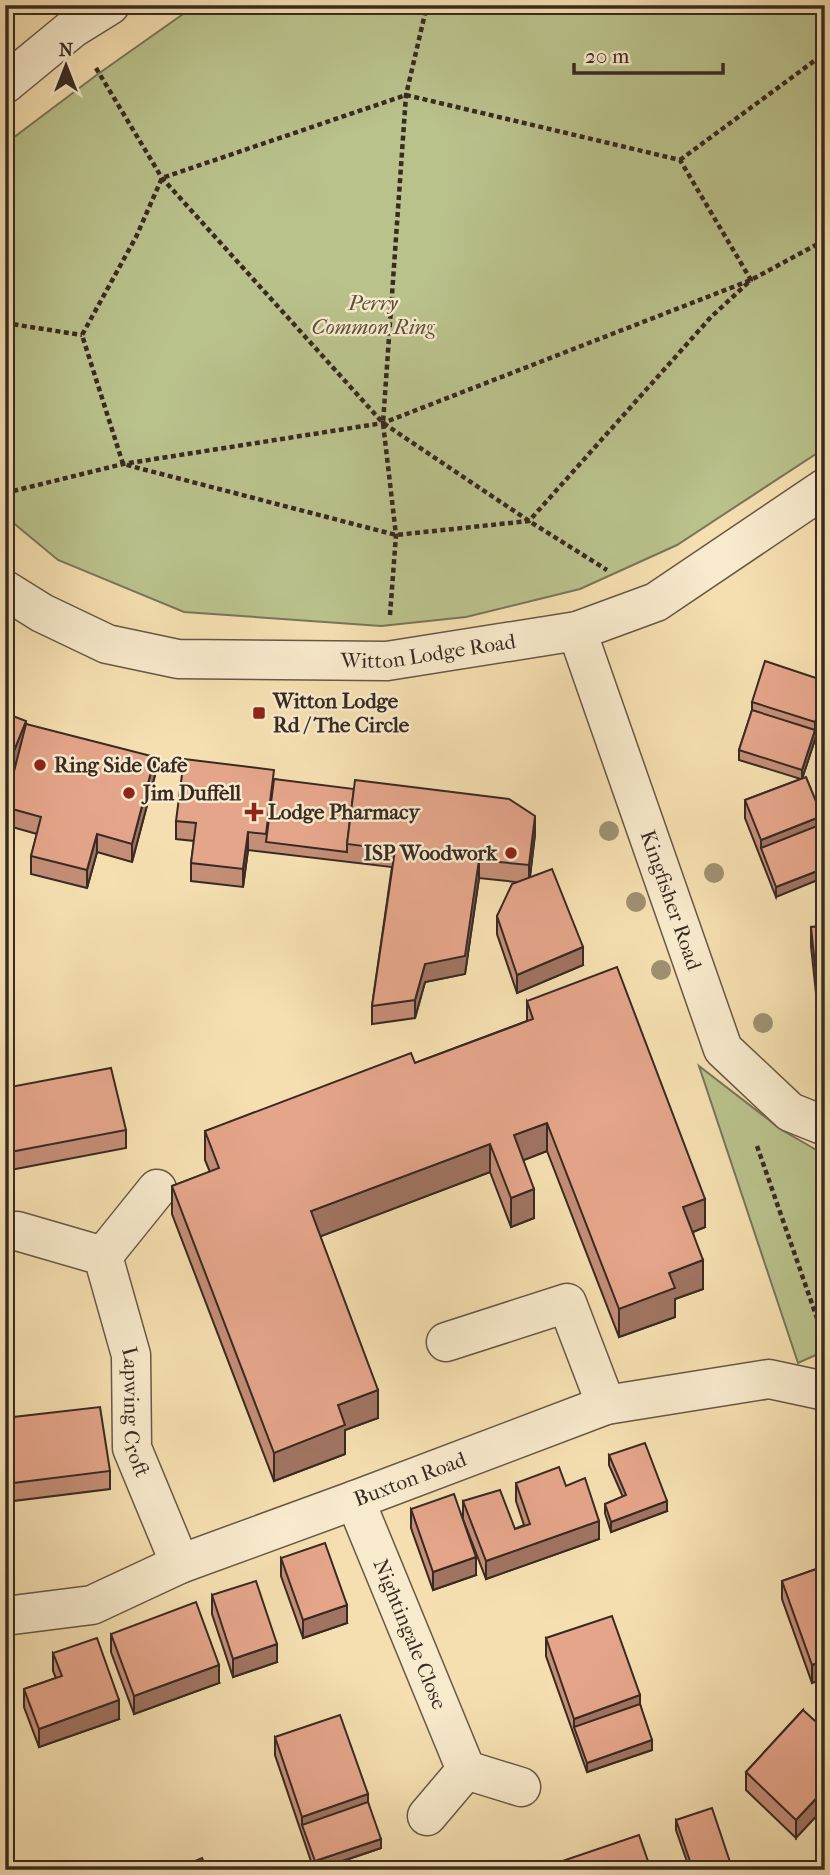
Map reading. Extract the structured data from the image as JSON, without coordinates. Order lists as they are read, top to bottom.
{
  "streets": {
    "street": [
      "Witton Lodge Road",
      "Kingfisher Road",
      "Lapwing Croft",
      "Buxton Road",
      "Nightingale Close"
    ]
  },
  "crossings": [
    ["Witton Lodge Road", "Kingfisher Road"],
    ["Lapwing Croft", "Buxton Road"],
    ["Buxton Road", "Nightingale Close"]
  ],
  "parks": ["Perry Common Ring"],
  "places": {
    "transit": ["Witton Lodge Rd / The Circle"],
    "other": ["Ring Side Cafe", "Jim Duffell", "ISP Woodwork"],
    "health": ["Lodge Pharmacy"]
  },
  "scale_bar": "20 m",
  "north": "top"
}
